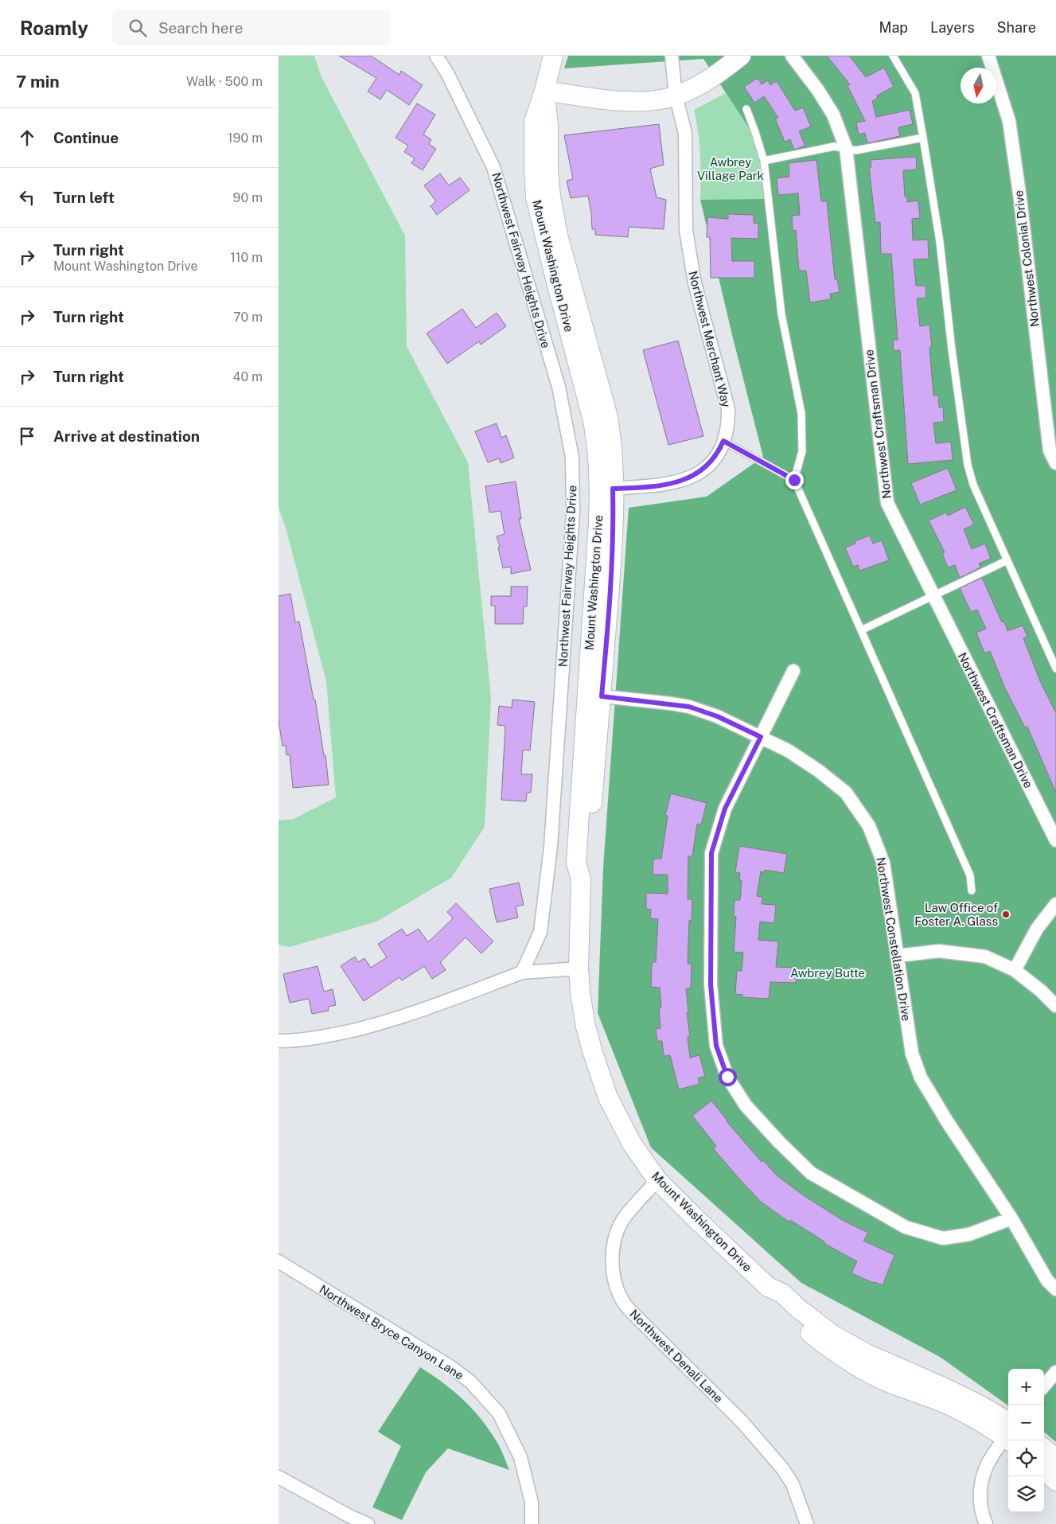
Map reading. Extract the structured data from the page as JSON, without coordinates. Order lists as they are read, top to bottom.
{
  "streets": {
    "main road": ["Mount Washington Drive"],
    "street": [
      "Northwest Colonial Drive",
      "Northwest Fairway Heights Drive",
      "Northwest Merchant Way",
      "Northwest Craftsman Drive",
      "Northwest Constellation Drive",
      "Northwest Bryce Canyon Lane",
      "Northwest Denali Lane"
    ]
  },
  "crossings": [
    ["Mount Washington Drive", "Northwest Merchant Way"],
    ["Mount Washington Drive", "Northwest Constellation Drive"],
    ["Mount Washington Drive", "Northwest Denali Lane"]
  ],
  "parks": ["Awbrey Village Park", "Awbrey Butte"],
  "places": ["Law Office of Foster A. Glass"],
  "north": "bottom",
  "page": {
    "header": "Roamly",
    "search": "Search here",
    "nav": ["Map", "Layers", "Share"],
    "heading": ["7 min", "Walk · 500 m"],
    "list": [
      ["Continue", "190 m"],
      ["Turn left", "90 m"],
      ["Turn right", "Mount Washington Drive", "110 m"],
      ["Turn right", "70 m"],
      ["Turn right", "40 m"],
      "Arrive at destination"
    ],
    "map_buttons": ["+", "−"]
  }
}
